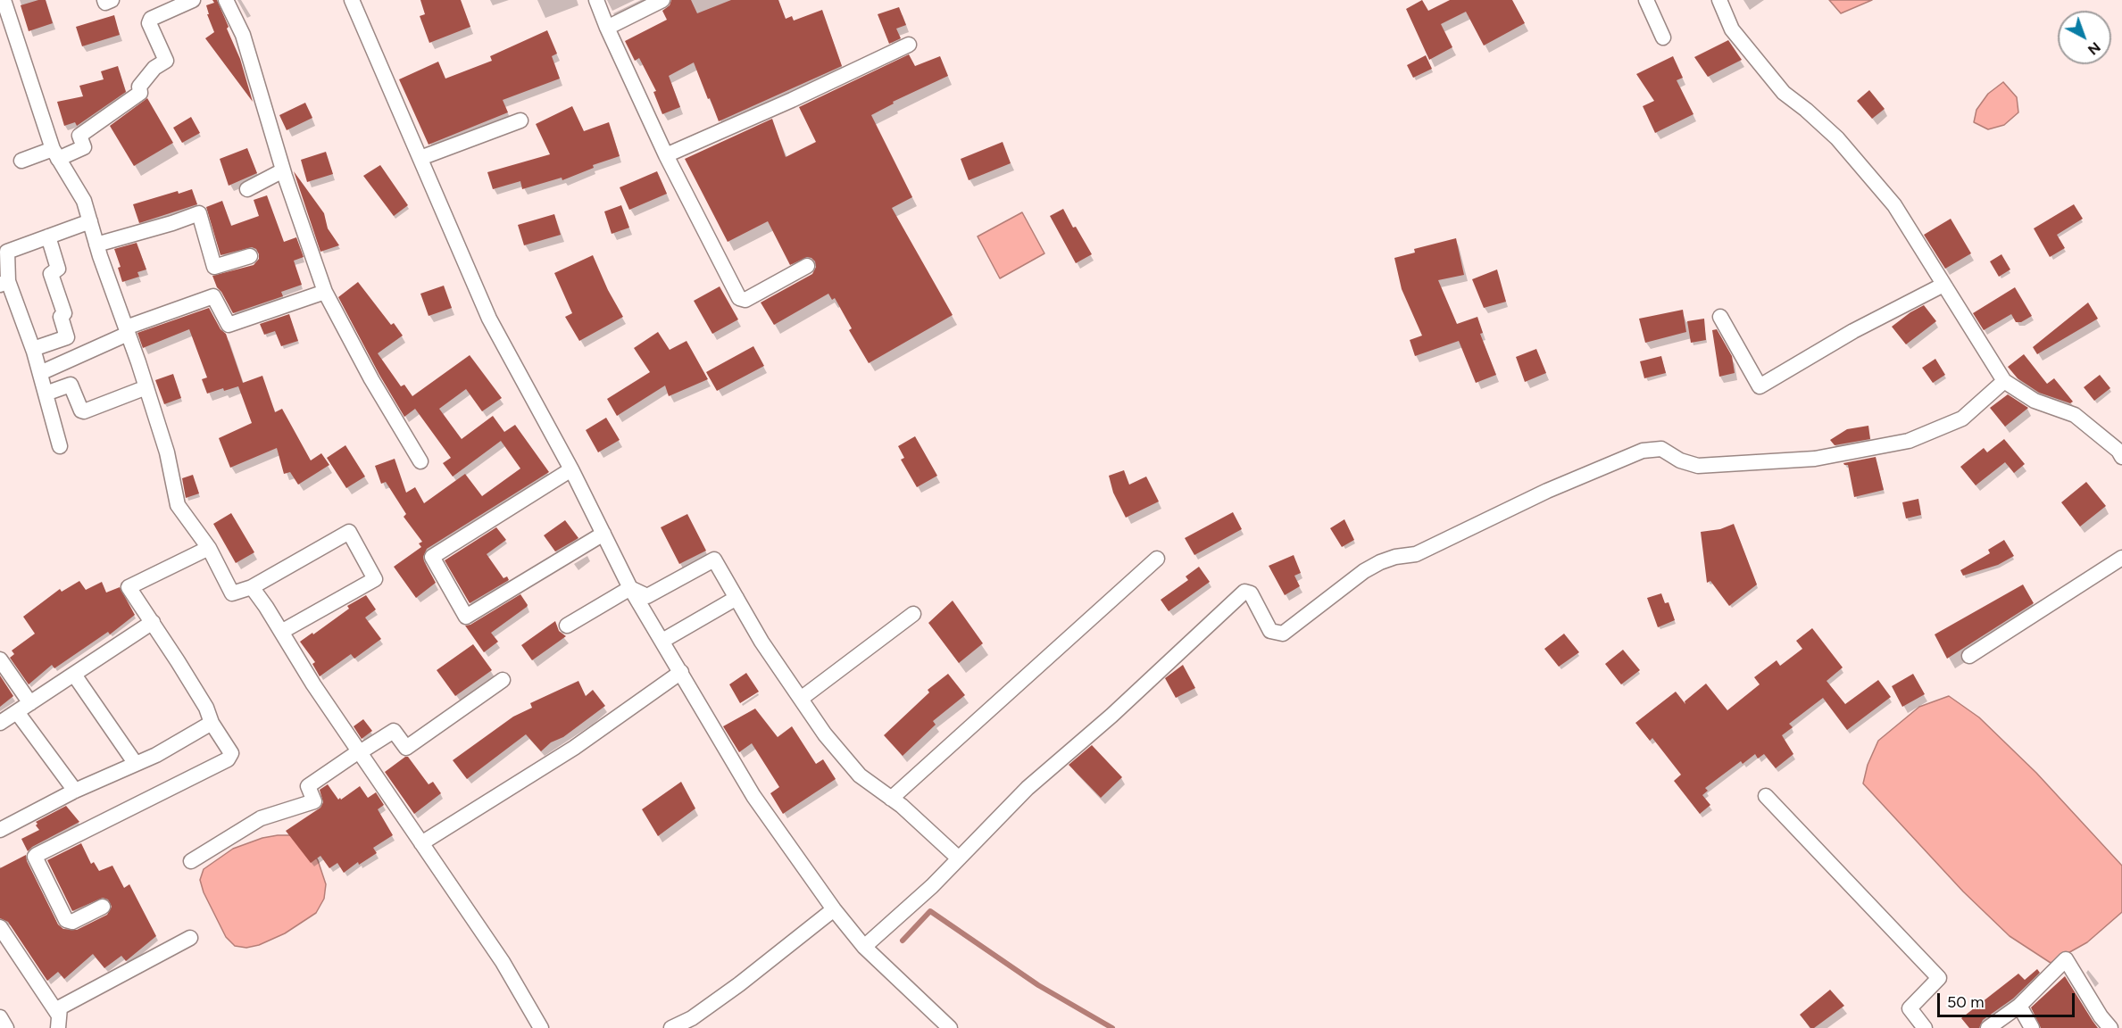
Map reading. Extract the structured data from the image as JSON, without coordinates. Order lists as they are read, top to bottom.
{
  "scale_bar": "50 m",
  "north": "bottom right"
}
